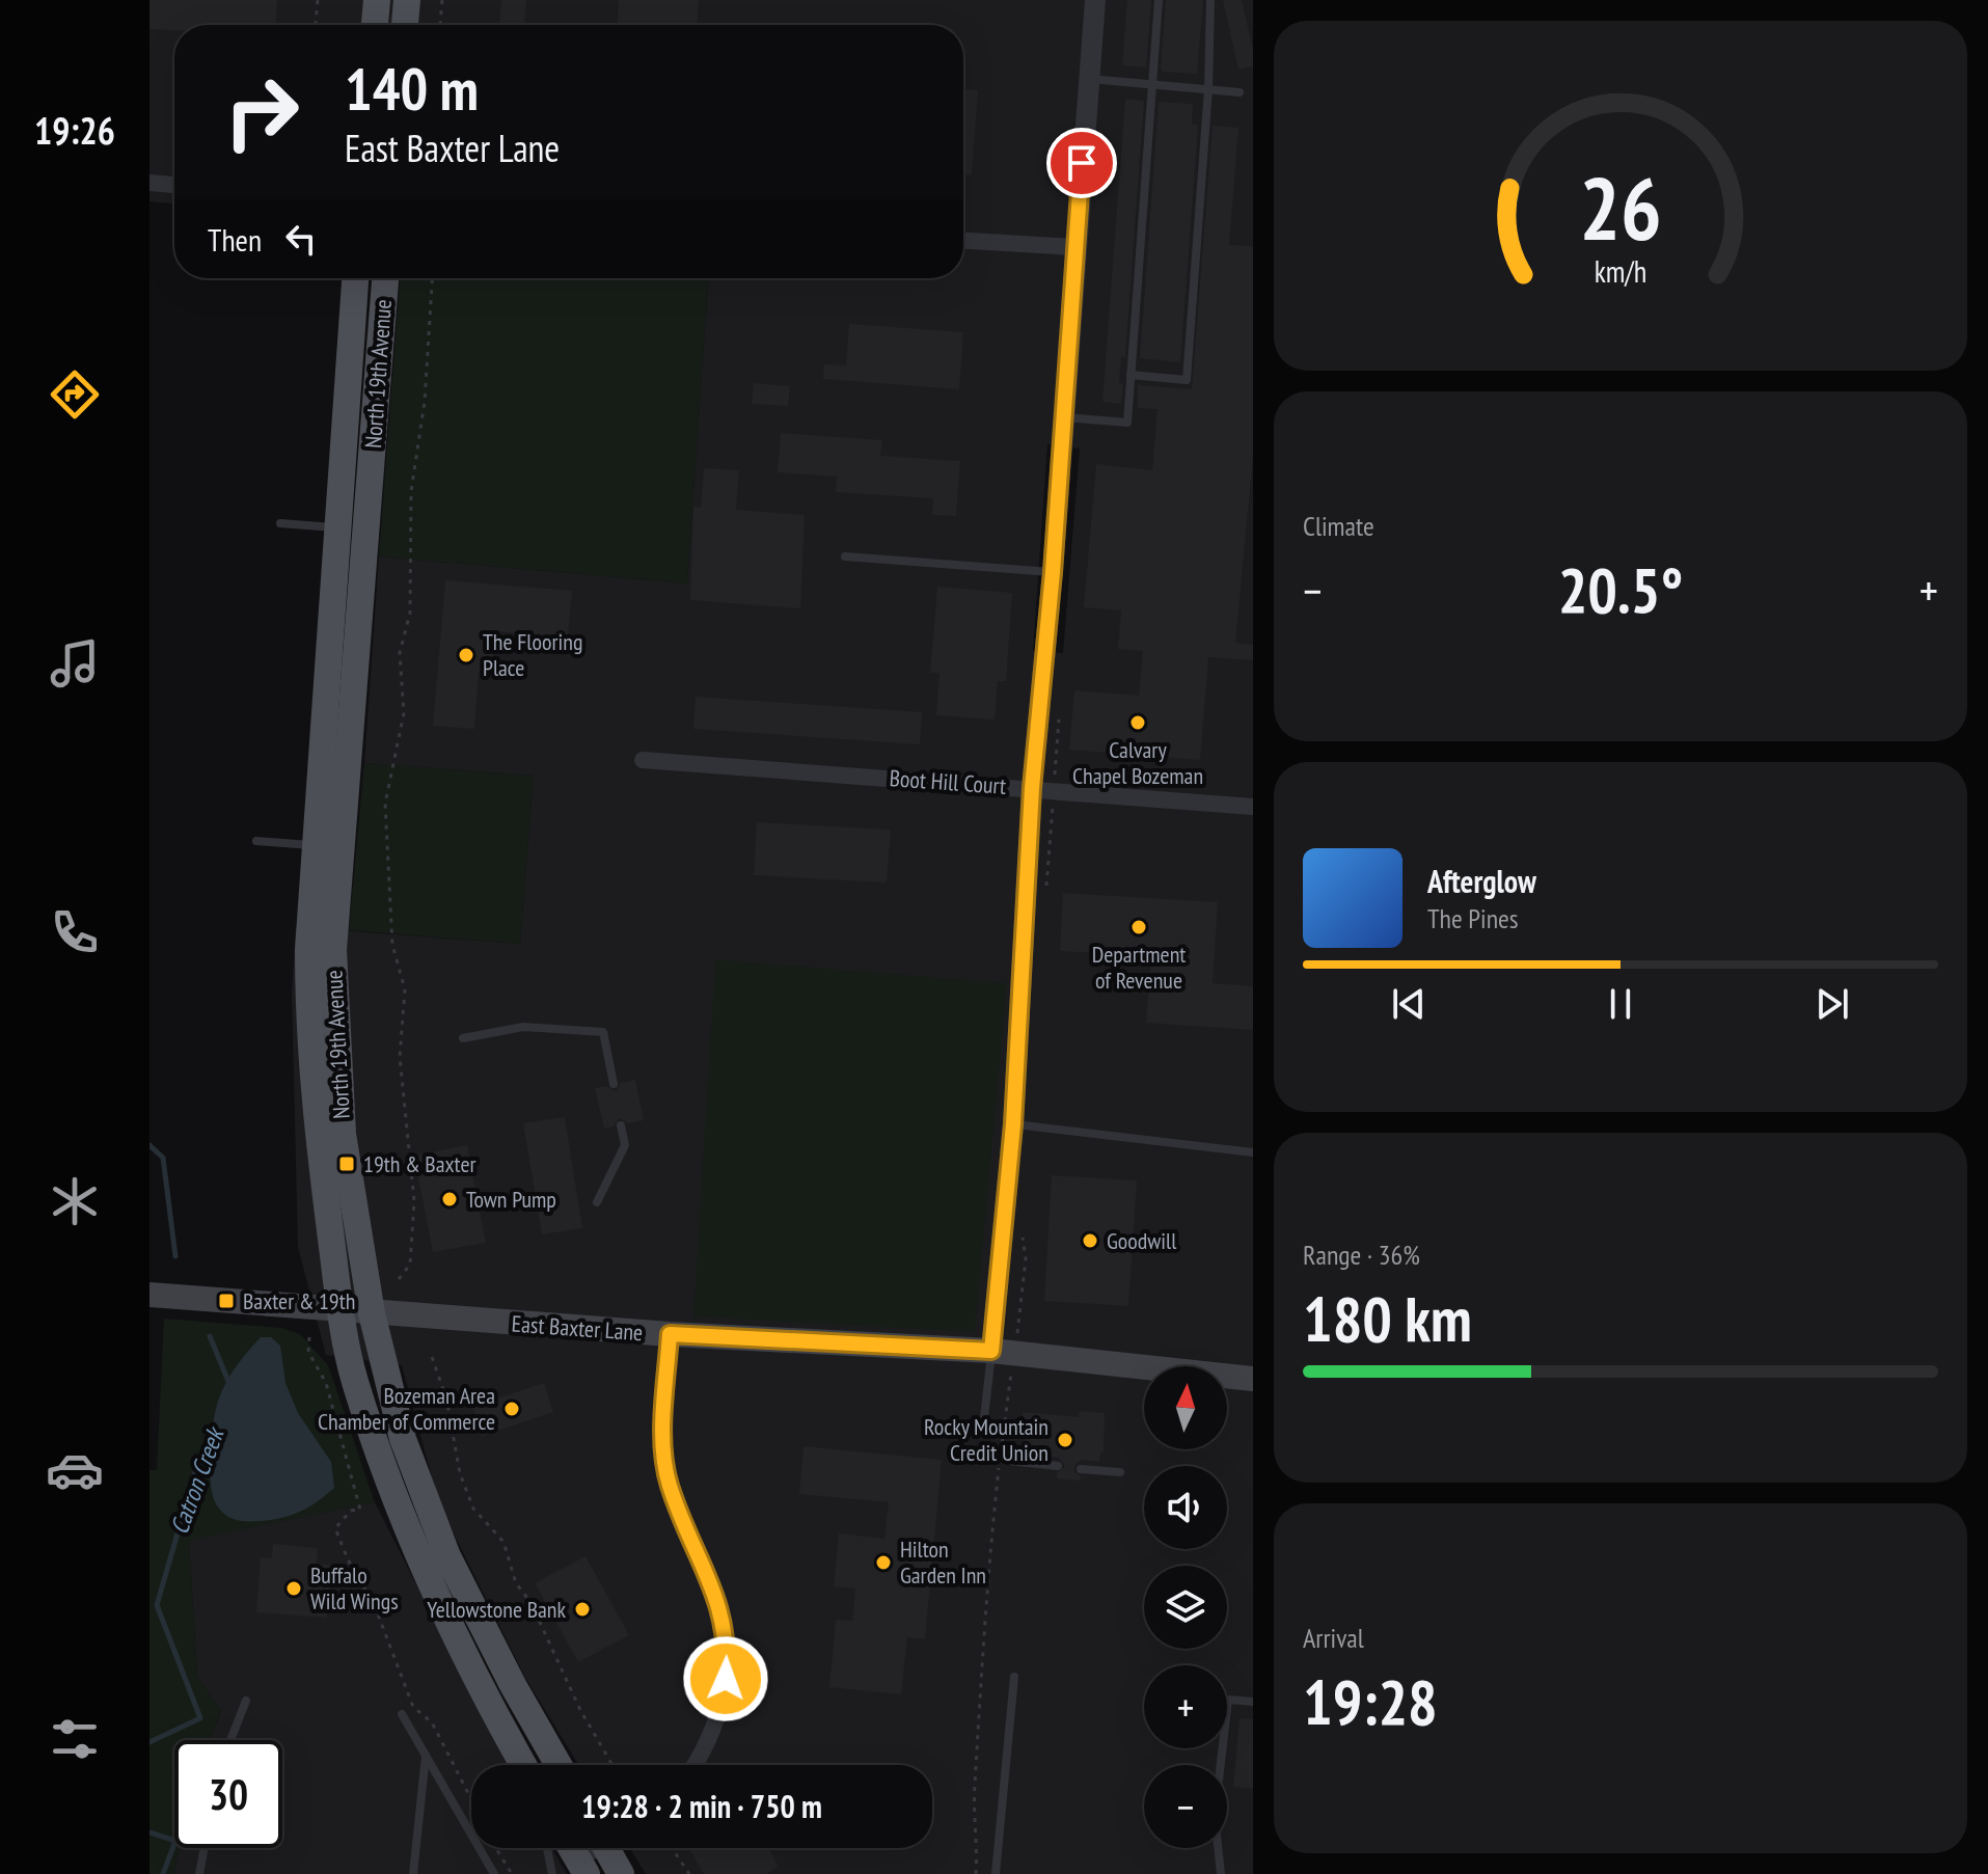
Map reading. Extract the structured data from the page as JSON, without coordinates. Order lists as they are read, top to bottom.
{
  "streets": {
    "main road": ["North 19th Avenue", "East Baxter Lane"],
    "street": ["Boot Hill Court"]
  },
  "crossings": [
    ["North 19th Avenue", "East Baxter Lane"]
  ],
  "water": ["Catron Creek"],
  "places": {
    "other": [
      "The Flooring Place",
      "Calvary Chapel Bozeman",
      "Department of Revenue",
      "Town Pump",
      "Goodwill",
      "Bozeman Area Chamber of Commerce",
      "Rocky Mountain Credit Union",
      "Hilton Garden Inn",
      "Buffalo Wild Wings",
      "Yellowstone Bank"
    ],
    "transit": ["19th & Baxter", "Baxter & 19th"]
  },
  "north": "top",
  "page": {
    "tabs": "19:26",
    "turn": ["140 m", "East Baxter Lane"],
    "then": "Then",
    "tile": [
      "Climate",
      ["Range · 36%", "180 km"],
      ["Arrival", "19:28"]
    ],
    "heat": ["−", "20.5°", "+"],
    "song": ["Afterglow", "The Pines"],
    "map_buttons": ["+", "−"],
    "limit": "30",
    "trip": "19:28 · 2 min · 750 m",
    "gauge": ["26", "km/h"]
  }
}
